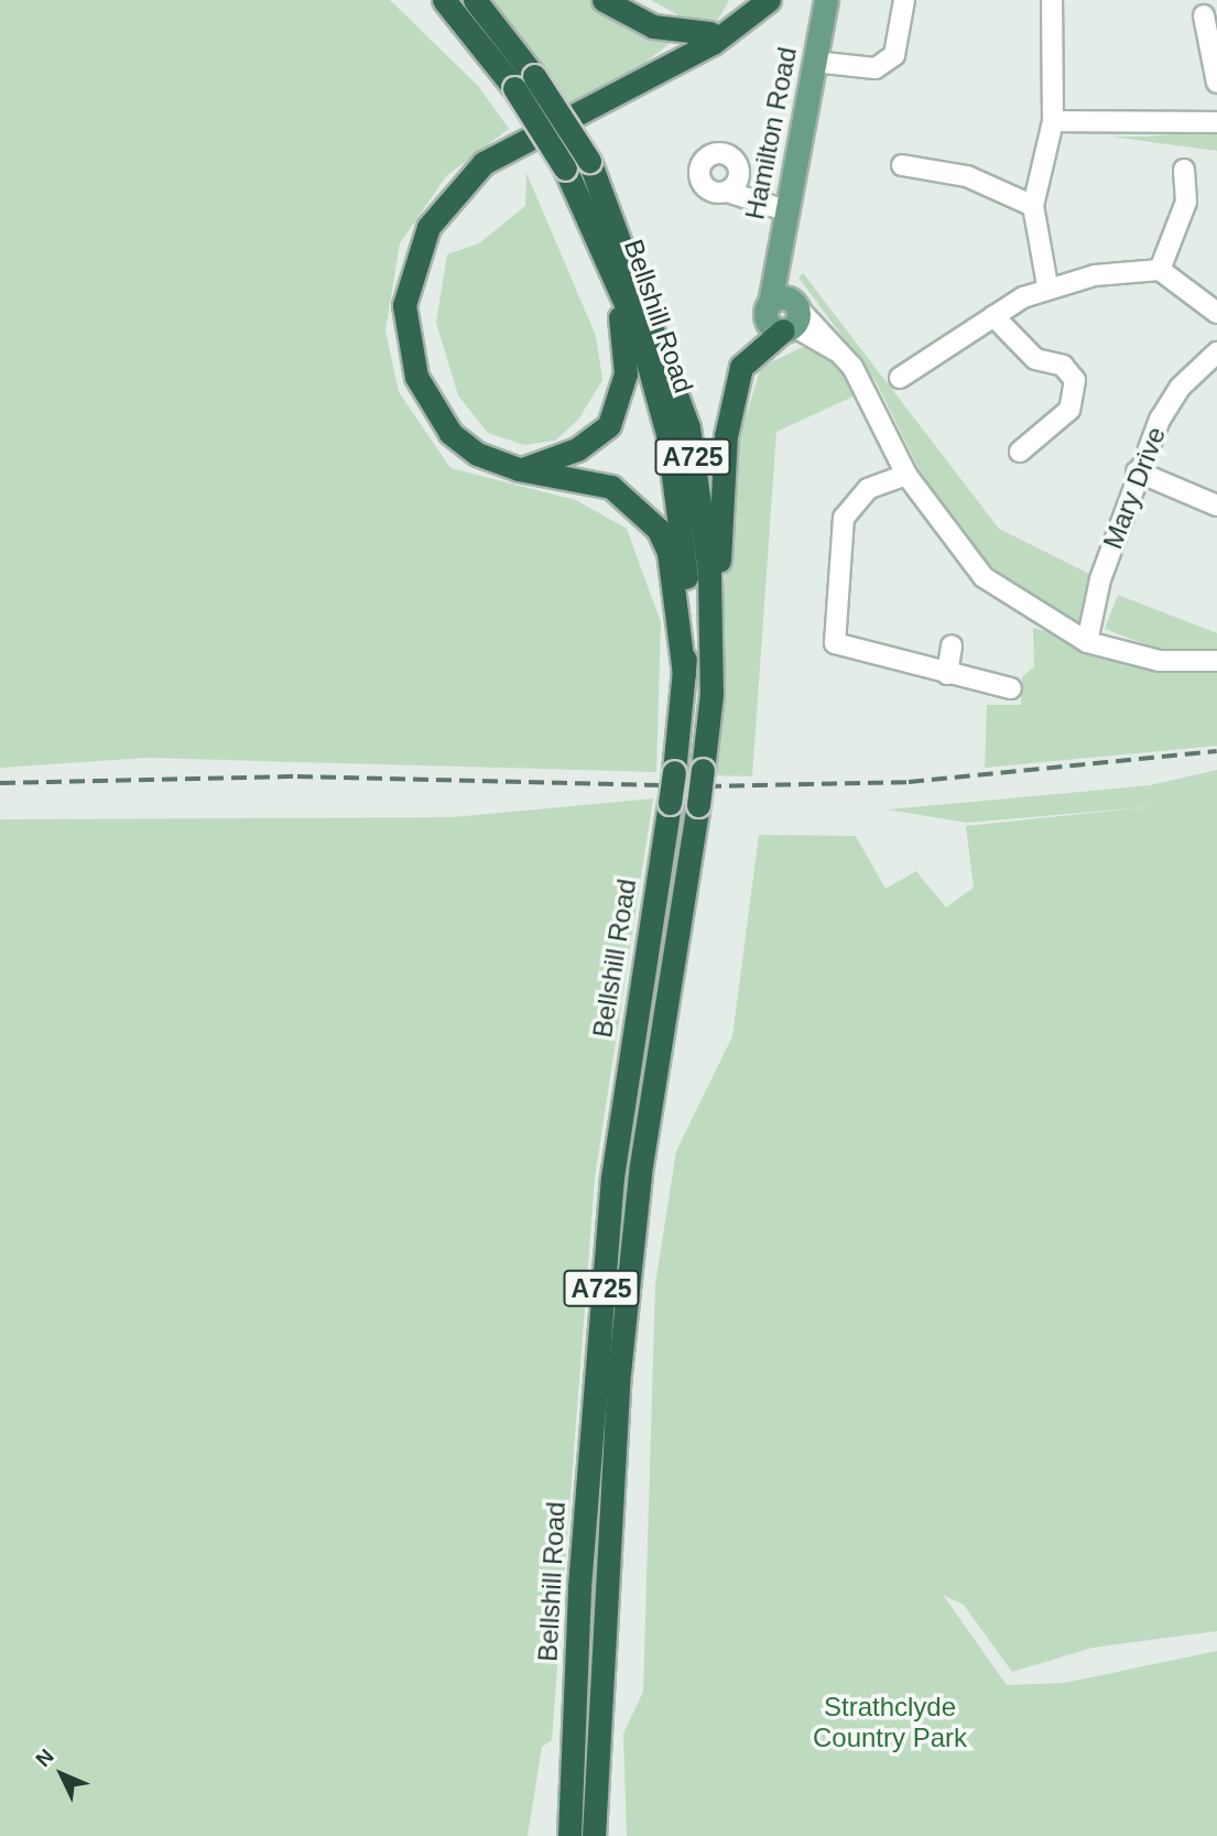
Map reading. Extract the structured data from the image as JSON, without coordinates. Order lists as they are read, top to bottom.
{
  "streets": {
    "highway": ["Bellshill Road", "A725"],
    "main road": ["Hamilton Road"],
    "street": ["Mary Drive"]
  },
  "crossings": [
    ["Bellshill Road", "A725"]
  ],
  "parks": ["Strathclyde Country Park"],
  "north": "top left"
}
